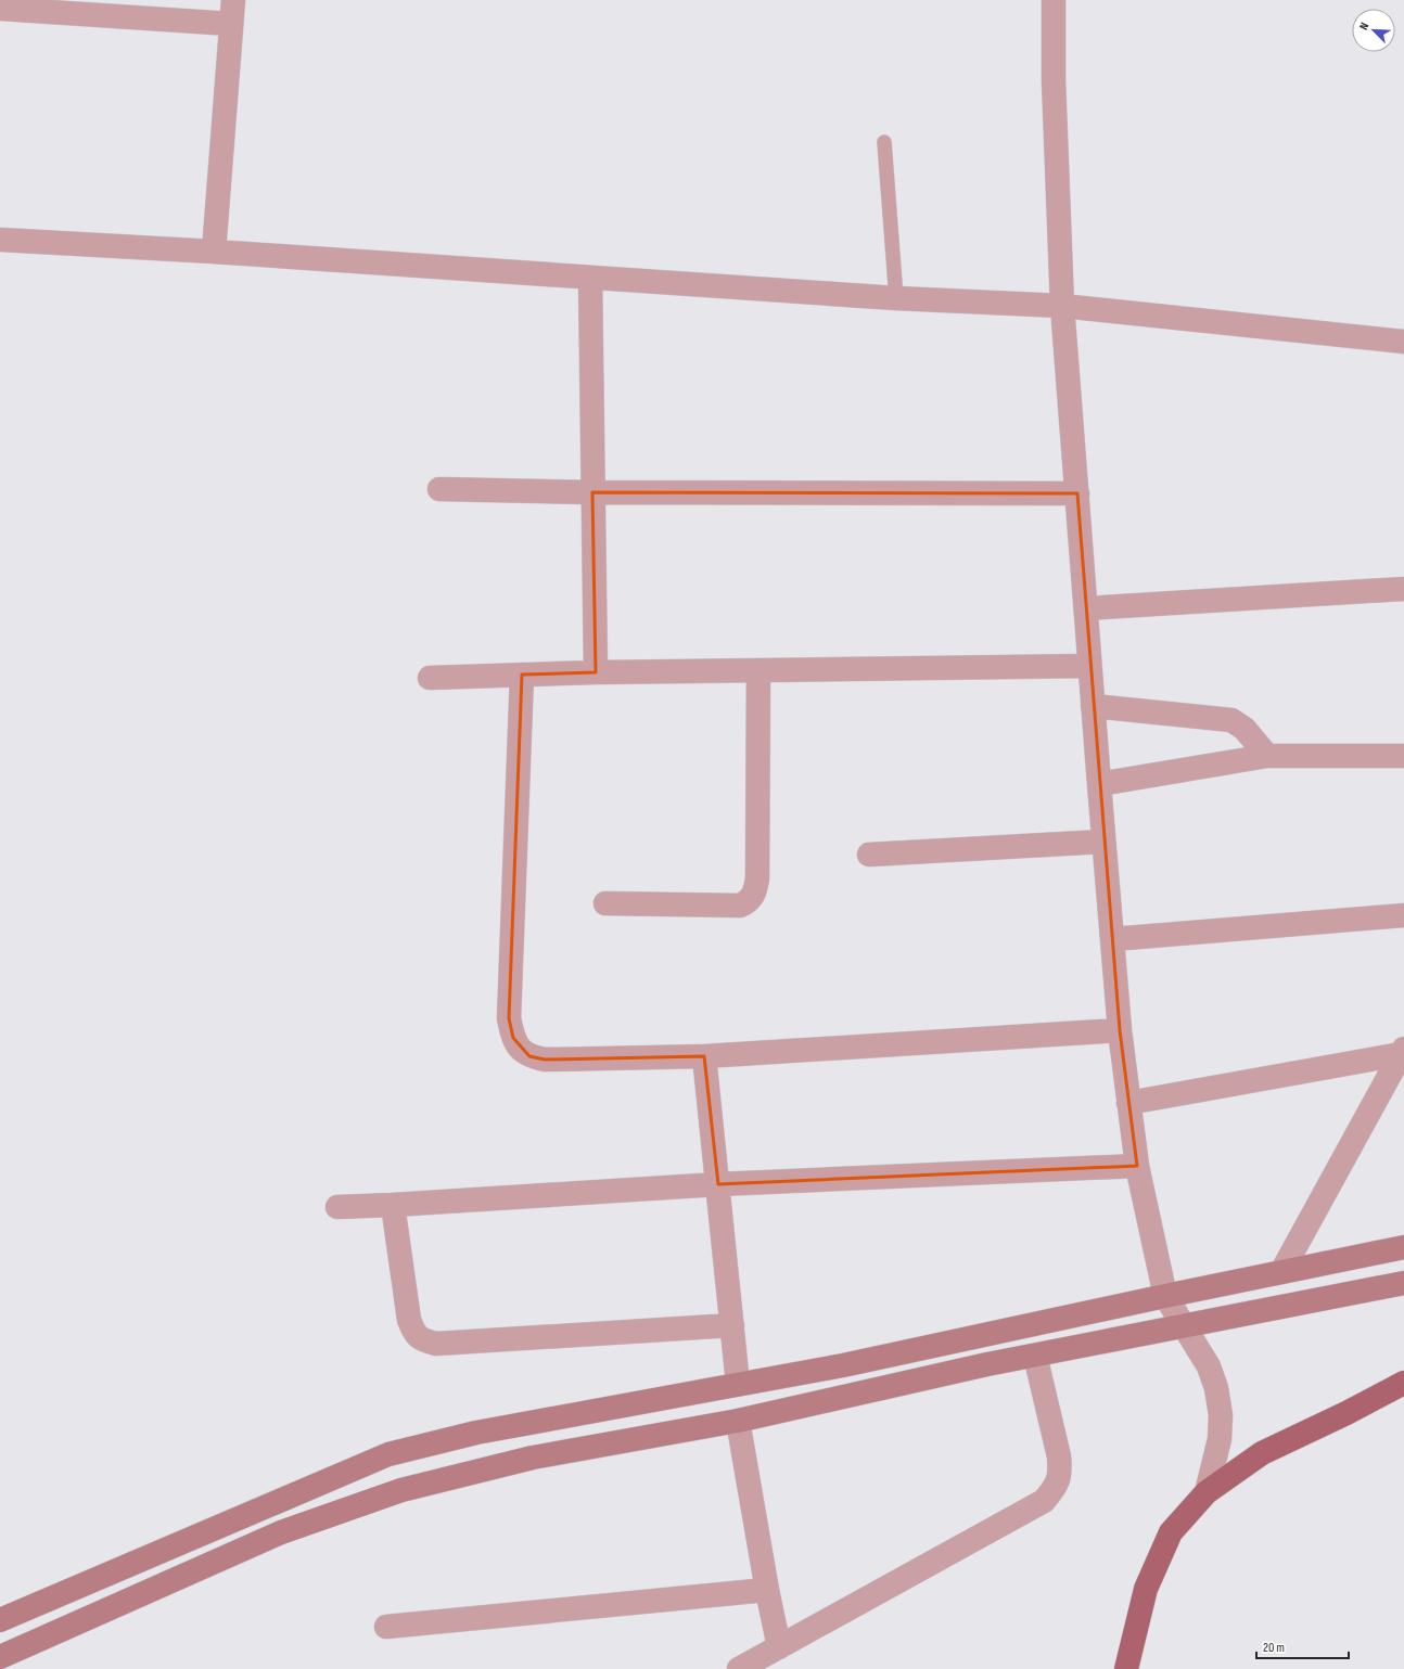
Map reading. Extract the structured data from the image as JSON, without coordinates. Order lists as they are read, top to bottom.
{
  "scale_bar": "20 m",
  "north": "top left"
}
